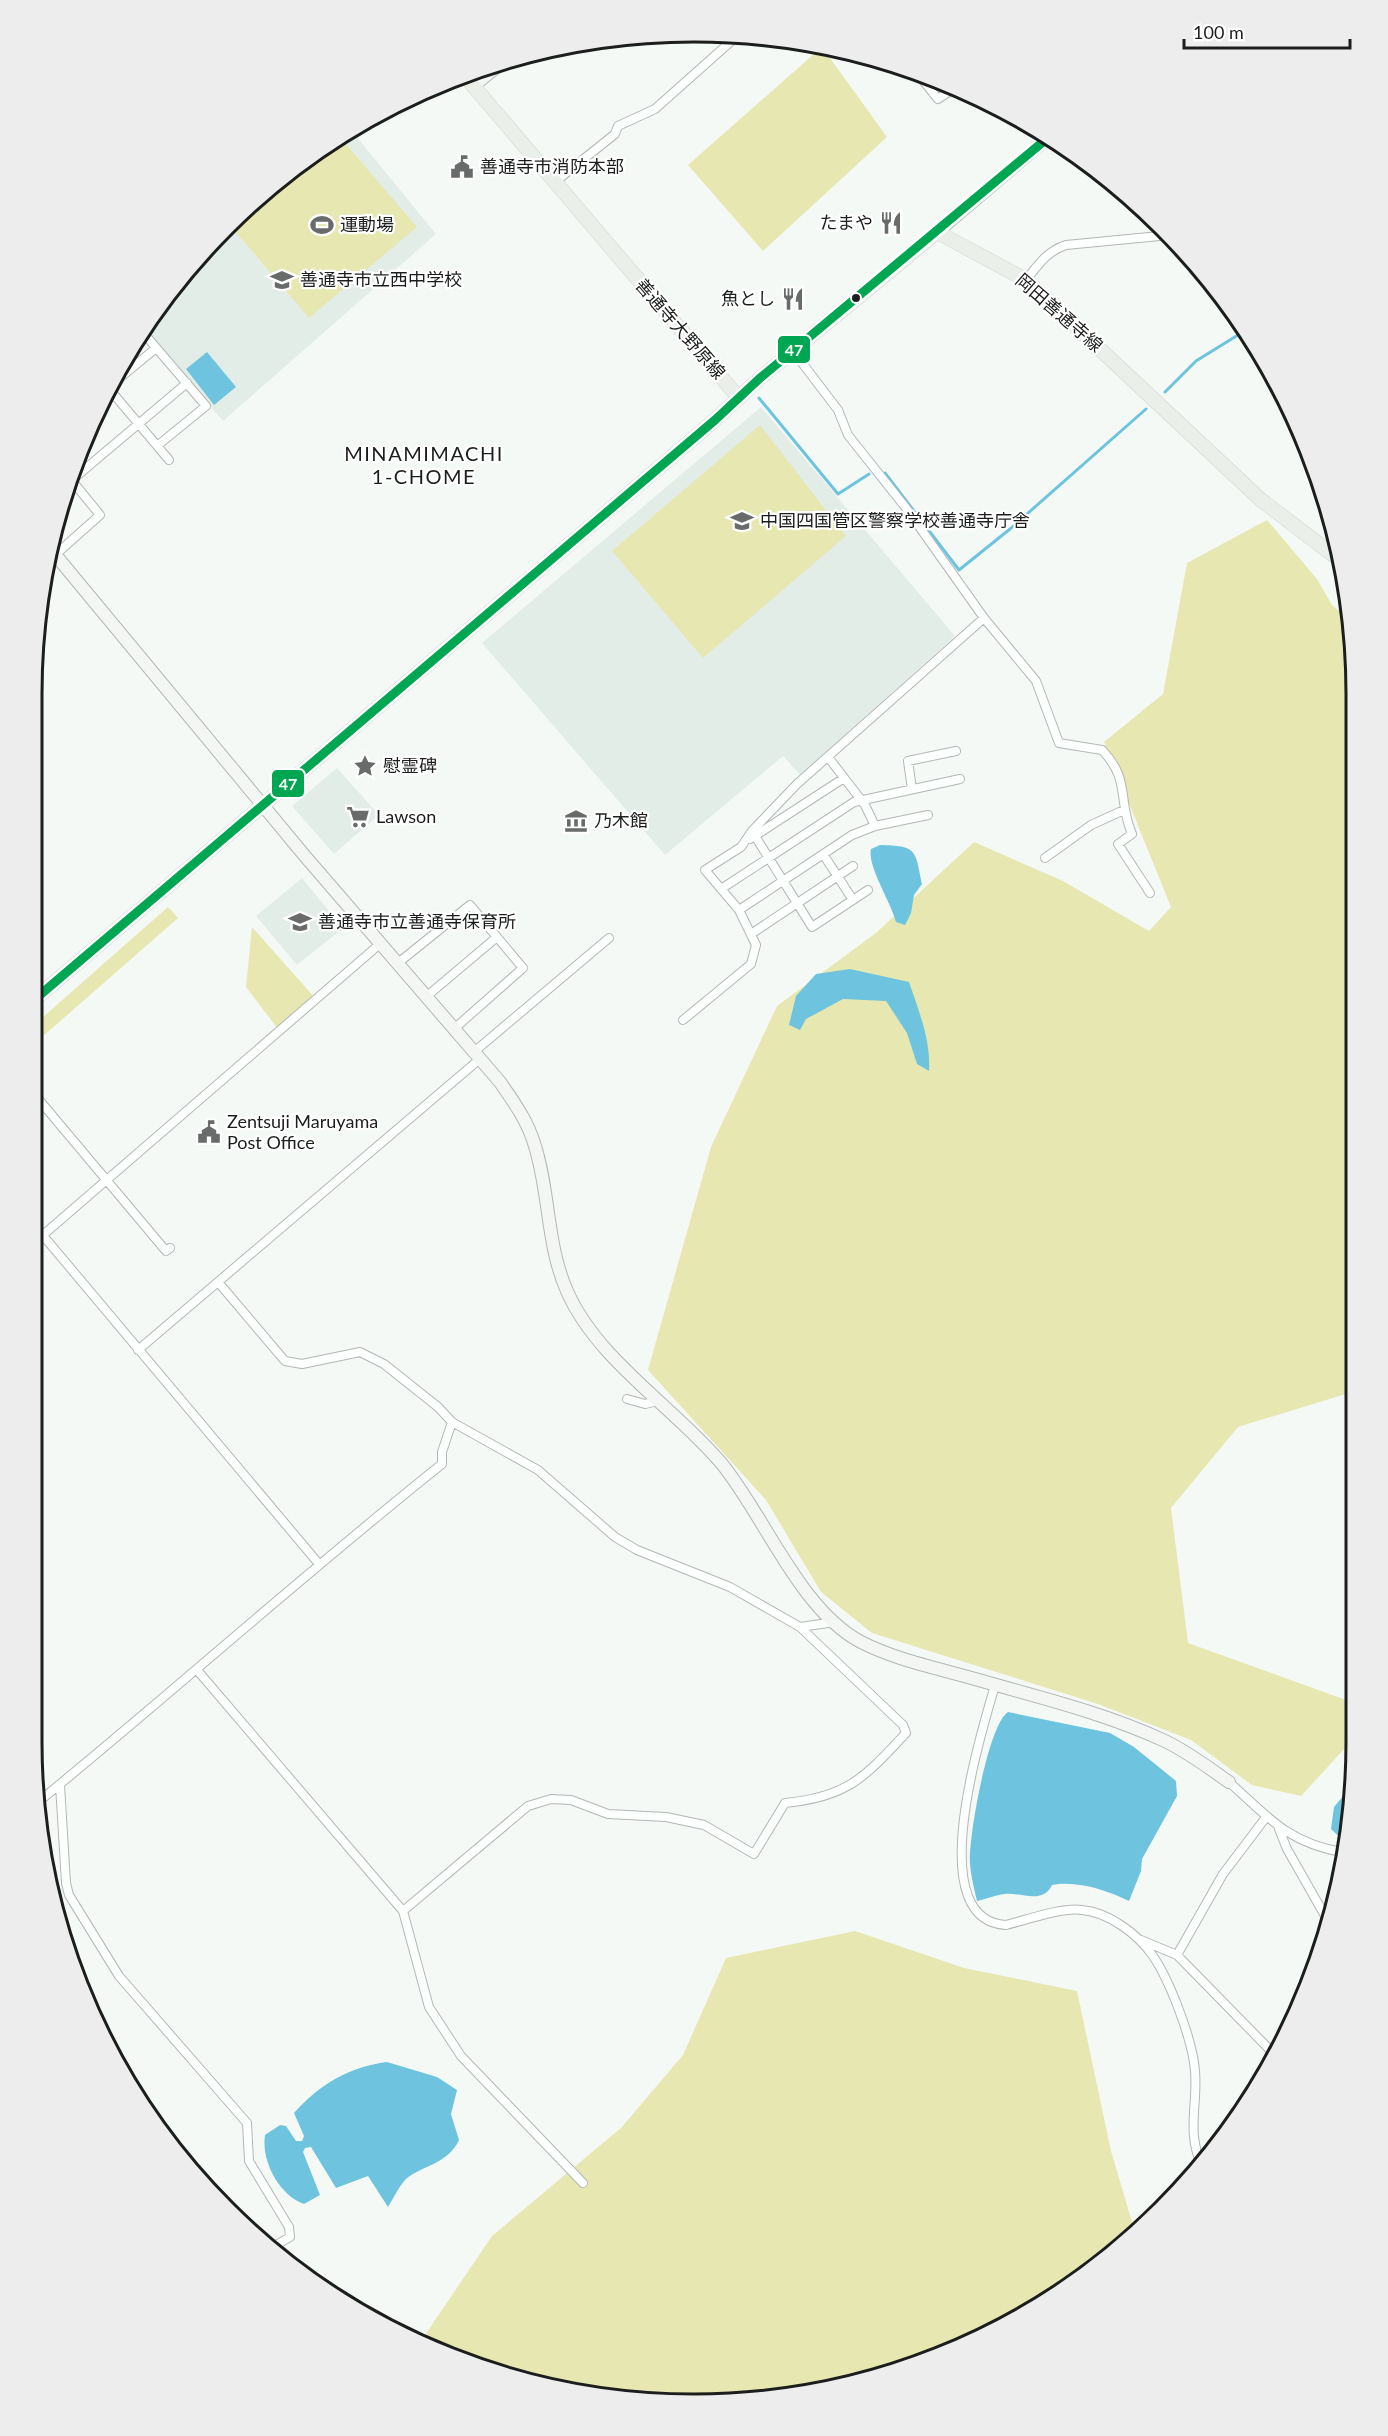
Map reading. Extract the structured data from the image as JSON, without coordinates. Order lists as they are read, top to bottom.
{
  "streets": {
    "main road": ["岡田善通寺線", "善通寺大野原線"]
  },
  "districts": ["MINAMIMACHI 1-CHOME"],
  "places": {
    "public building": ["善通寺市消防本部", "Zentsuji Maruyama Post Office"],
    "restaurant": ["たまや", "魚とし"],
    "sports": ["運動場"],
    "school or university": ["善通寺市立西中学校", "中国四国管区警察学校善通寺庁舎", "善通寺市立善通寺保育所"],
    "place": ["慰霊碑"],
    "supermarket": ["Lawson"],
    "museum": ["乃木館"]
  },
  "lines": ["transit line 47"],
  "scale_bar": "100 m"
}
